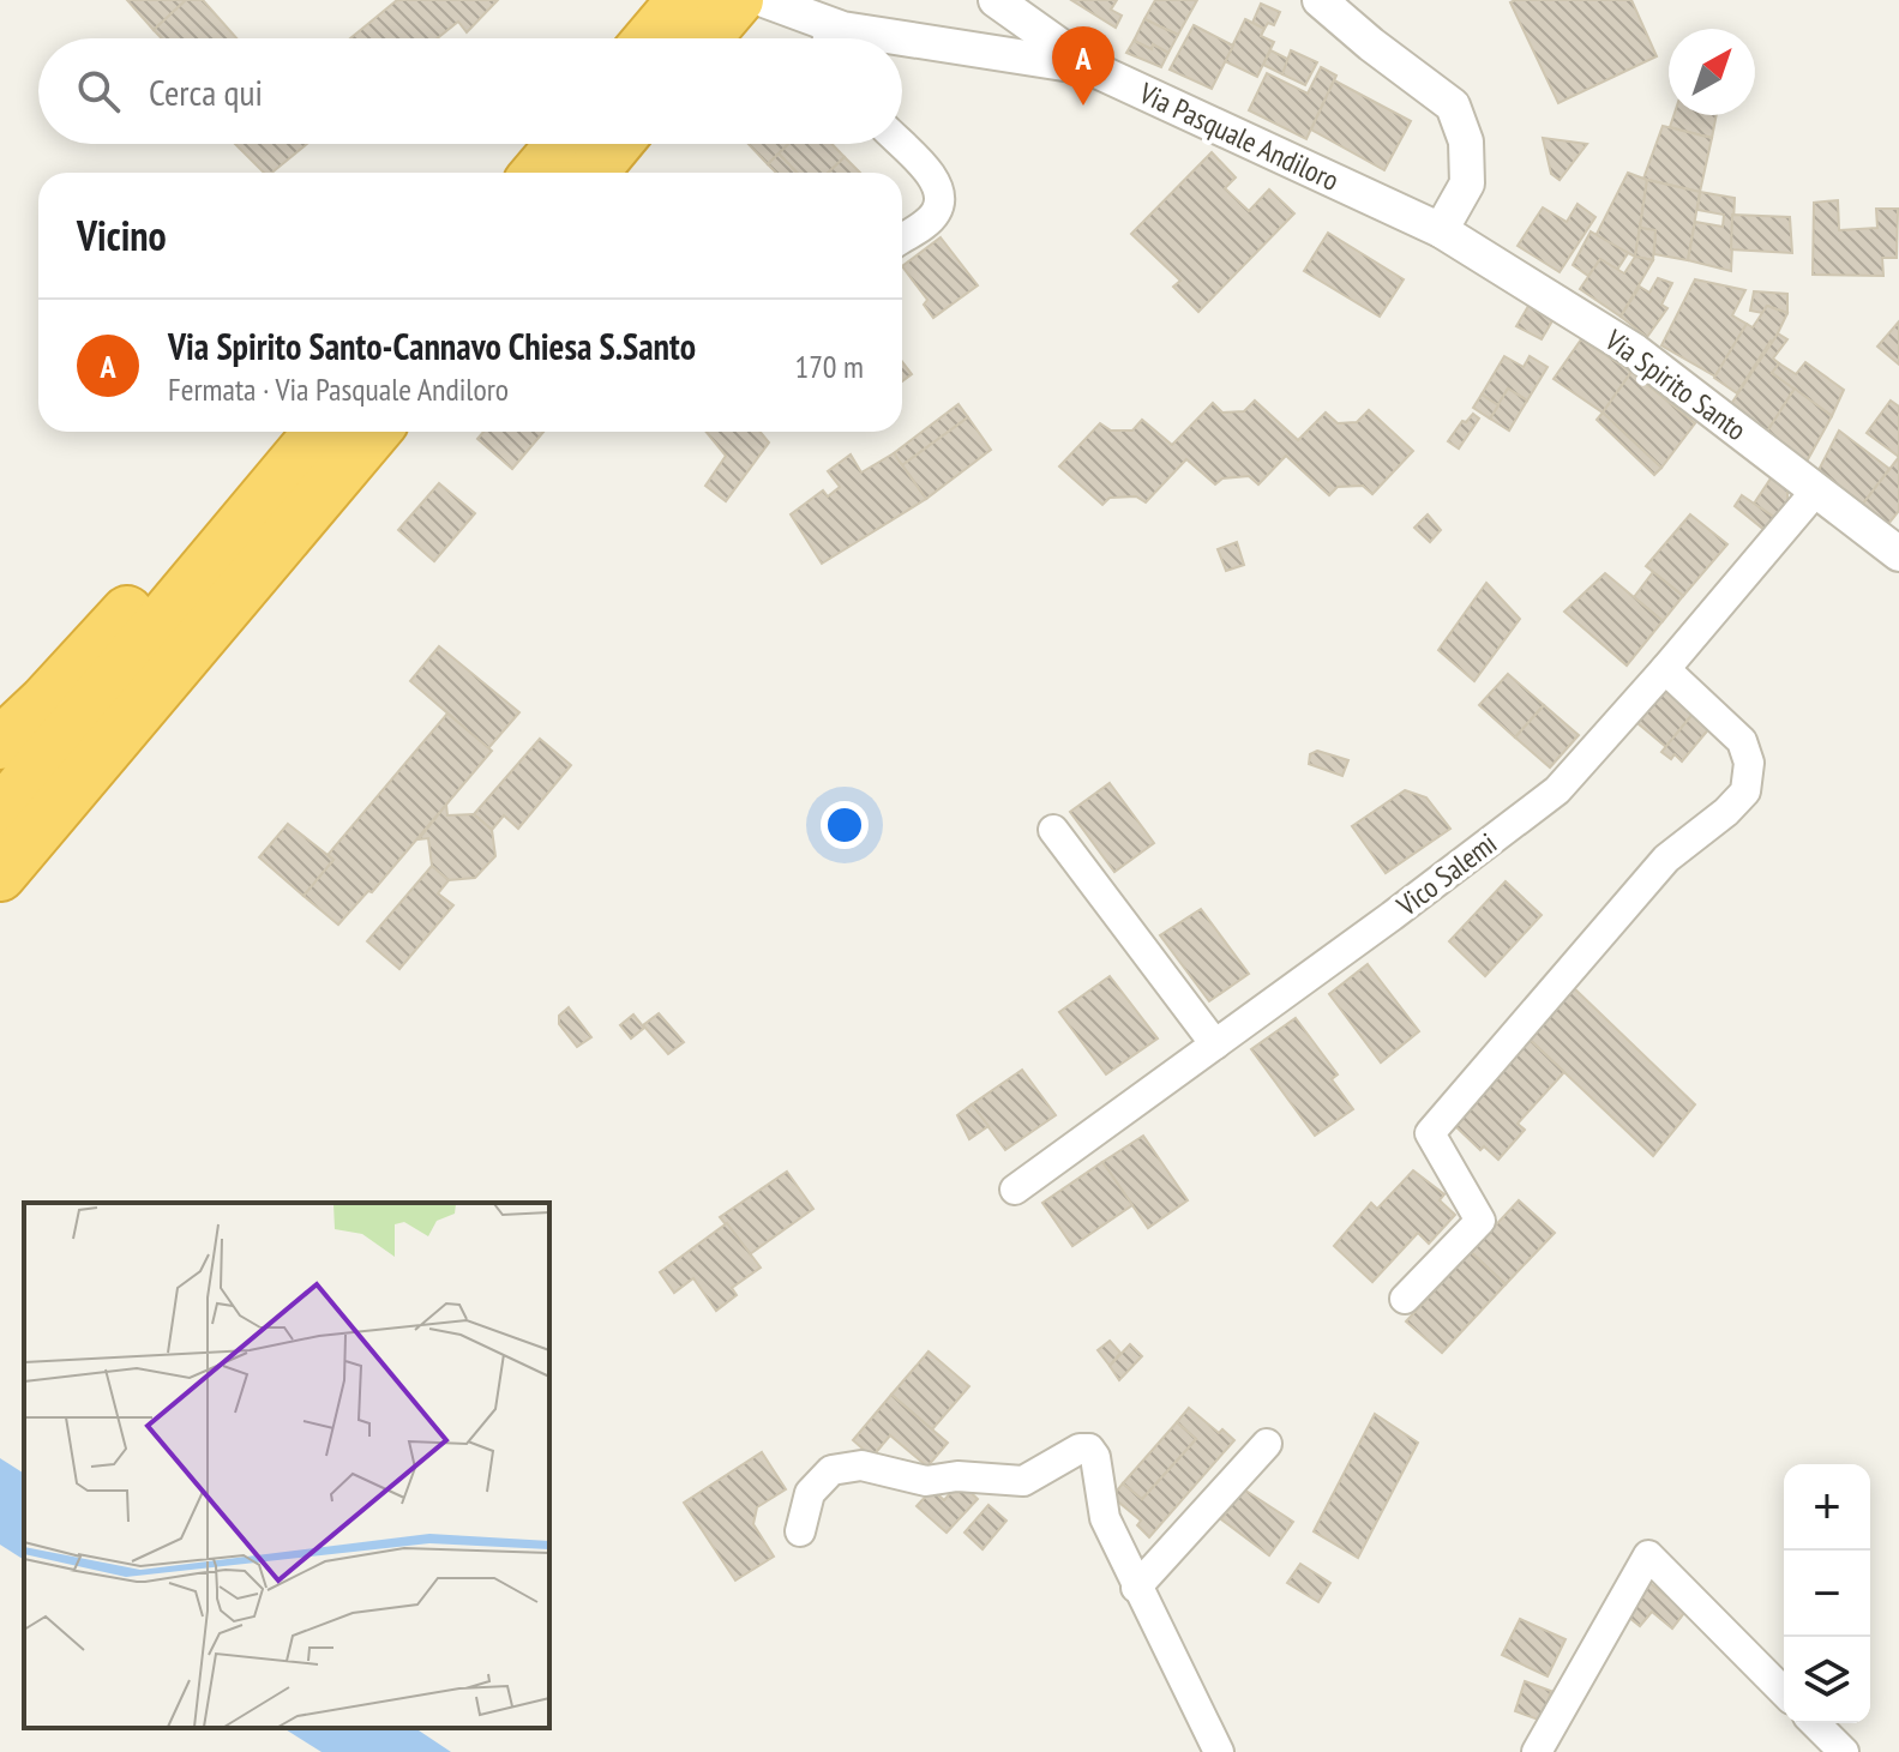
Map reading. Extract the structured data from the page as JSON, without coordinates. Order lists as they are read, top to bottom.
{
  "streets": {
    "street": ["Via Pasquale Andiloro", "Via Spirito Santo", "Vico Salemi"]
  },
  "crossings": [
    ["Via Pasquale Andiloro", "Via Spirito Santo"],
    ["Via Spirito Santo", "Vico Salemi"]
  ],
  "north": "top right",
  "page": {
    "pins": "A",
    "search": "Cerca qui",
    "heading": "Vicino",
    "list": [
      {
        "mark": "A",
        "name": "Via Spirito Santo-Cannavo Chiesa S.Santo",
        "note": "Fermata · Via Pasquale Andiloro",
        "value": "170 m"
      }
    ],
    "map_buttons": ["+", "−"]
  }
}
